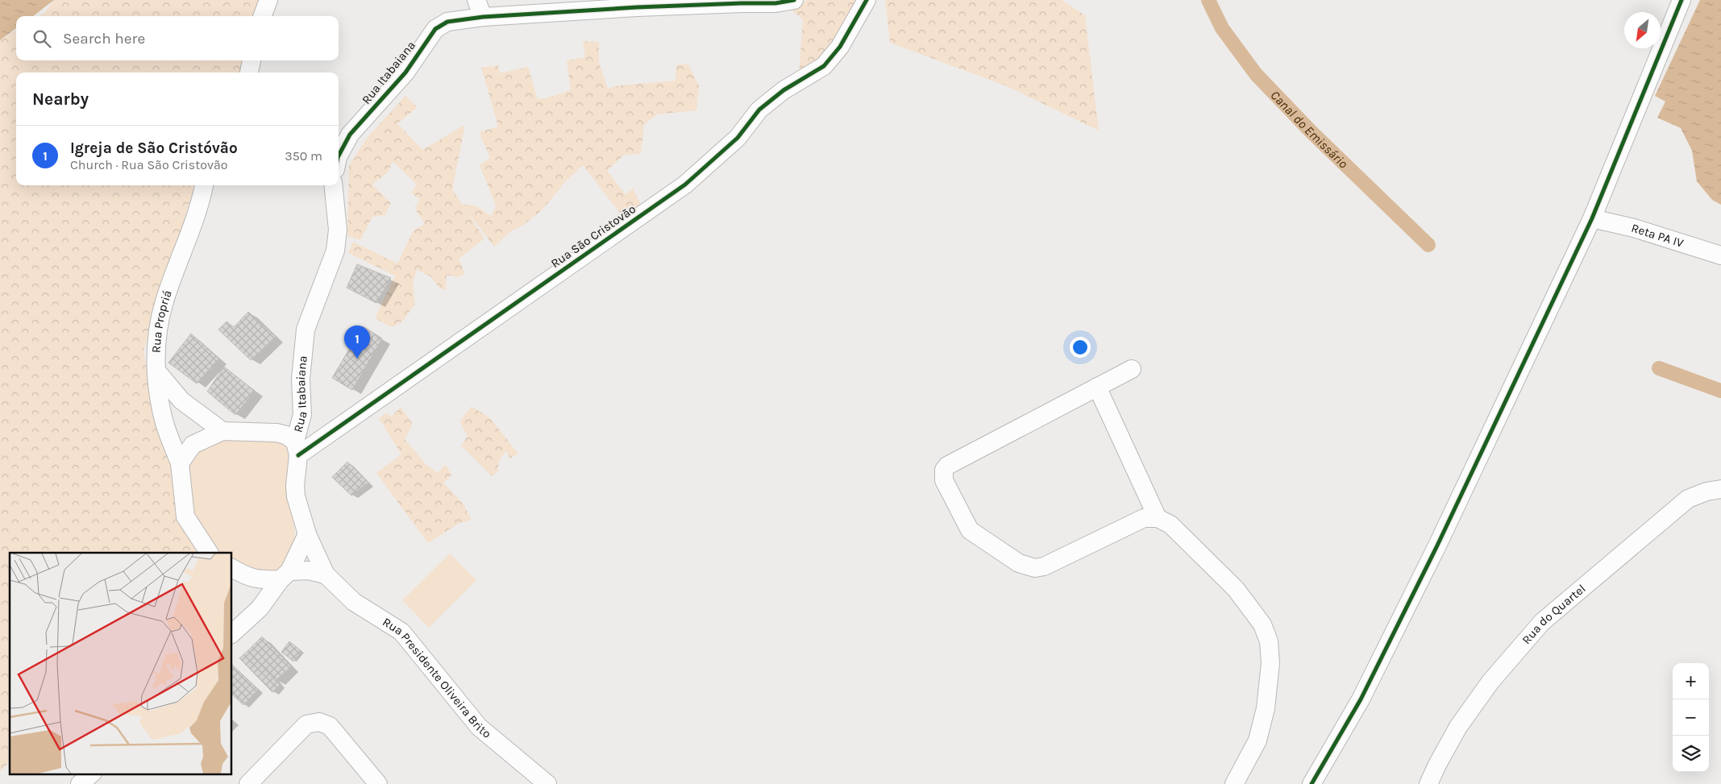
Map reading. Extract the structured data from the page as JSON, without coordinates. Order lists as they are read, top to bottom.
{
  "streets": {
    "street": [
      "Rua Itabaiana",
      "Reta PA IV",
      "Rua São Cristovão",
      "Rua Propriá",
      "Rua do Quartel",
      "Rua Presidente Oliveira Brito"
    ]
  },
  "crossings": [
    ["Rua Itabaiana", "Rua São Cristovão"],
    ["Rua Itabaiana", "Rua Presidente Oliveira Brito"],
    ["Rua São Cristovão", "Rua Presidente Oliveira Brito"]
  ],
  "water": ["Canal do Emissário"],
  "north": "bottom left",
  "page": {
    "search": "Search here",
    "heading": "Nearby",
    "list": [
      {
        "mark": "1",
        "name": "Igreja de São Cristóvão",
        "note": "Church · Rua São Cristovão",
        "value": "350 m"
      }
    ],
    "pins": "1",
    "map_buttons": ["+", "−"]
  }
}
